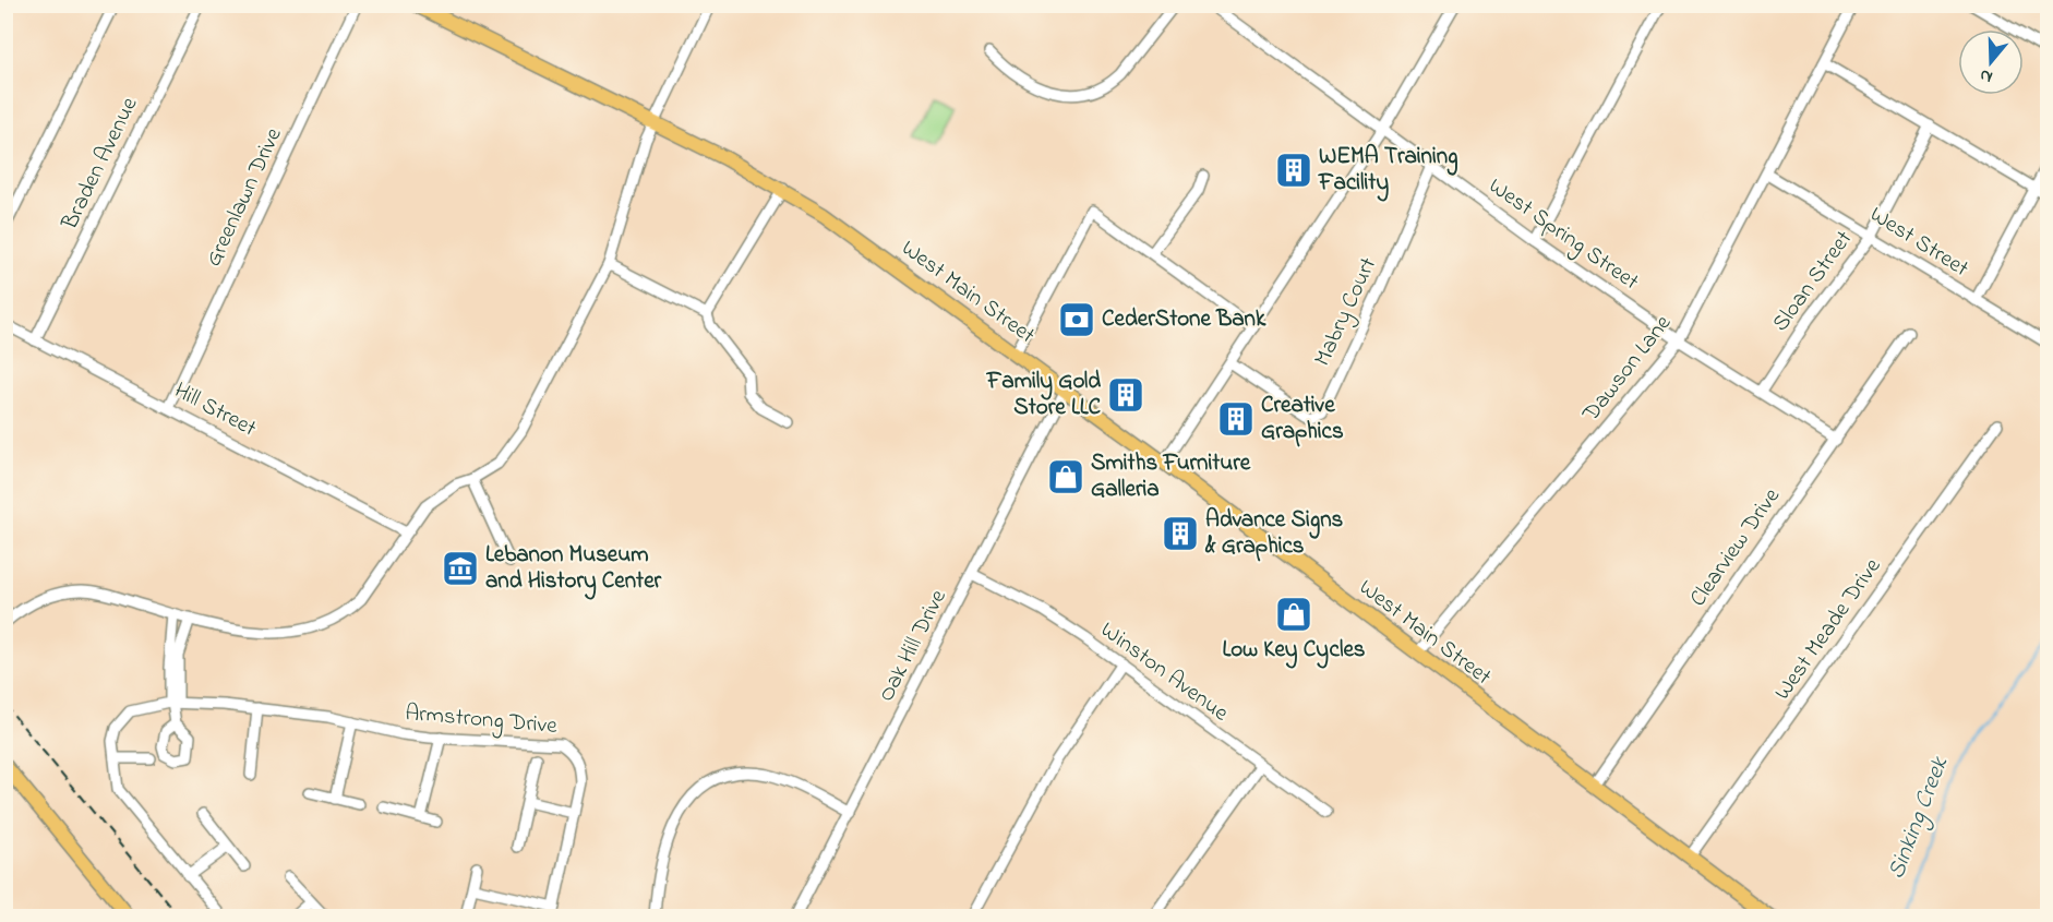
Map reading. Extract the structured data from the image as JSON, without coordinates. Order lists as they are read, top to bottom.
{
  "streets": {
    "main road": ["West Main Street"],
    "street": [
      "Braden Avenue",
      "Greenlawn Drive",
      "West Spring Street",
      "West Street",
      "Sloan Street",
      "Mabry Court",
      "Dawson Lane",
      "Hill Street",
      "Clearview Drive",
      "West Meade Drive",
      "Oak Hill Drive",
      "Winston Avenue",
      "Armstrong Drive"
    ]
  },
  "crossings": [
    ["Braden Avenue", "Hill Street"],
    ["Greenlawn Drive", "Hill Street"],
    ["West Spring Street", "Sloan Street"],
    ["West Spring Street", "Mabry Court"],
    ["West Spring Street", "Dawson Lane"],
    ["West Spring Street", "Clearview Drive"],
    ["West Street", "Sloan Street"],
    ["West Street", "Dawson Lane"],
    ["West Main Street", "Dawson Lane"],
    ["West Main Street", "Clearview Drive"],
    ["West Main Street", "West Meade Drive"],
    ["West Main Street", "Oak Hill Drive"],
    ["Oak Hill Drive", "Winston Avenue"]
  ],
  "water": ["Sinking Creek"],
  "places": {
    "building": [
      "WEMA Training Facility",
      "Family Gold Store LLC",
      "Creative Graphics",
      "Advance Signs & Graphics"
    ],
    "bank": ["CederStone Bank"],
    "shop": ["Smiths Furniture Galleria", "Low Key Cycles"],
    "museum": ["Lebanon Museum and History Center"]
  },
  "north": "bottom"
}
